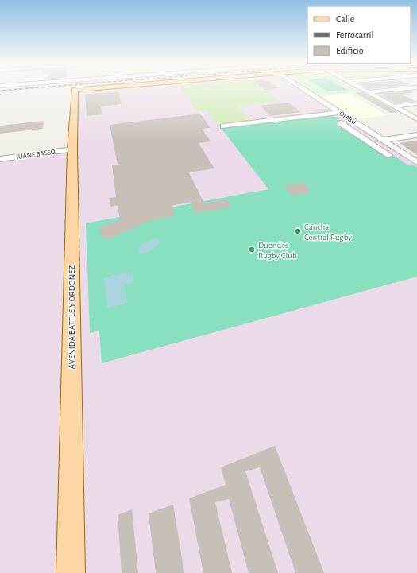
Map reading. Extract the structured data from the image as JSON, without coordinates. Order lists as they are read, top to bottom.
{
  "streets": {
    "main road": ["AVENIDA BATTLE Y ORDOÑEZ"],
    "street": ["OMBÚ", "JUANE BASSO"]
  },
  "crossings": [
    ["JUANE BASSO", "AVENIDA BATTLE Y ORDOÑEZ"]
  ],
  "places": ["Cancha Central Rugby", "Duendes Rugby Club"],
  "legend": ["Calle", "Ferrocarril", "Edificio"]
}
